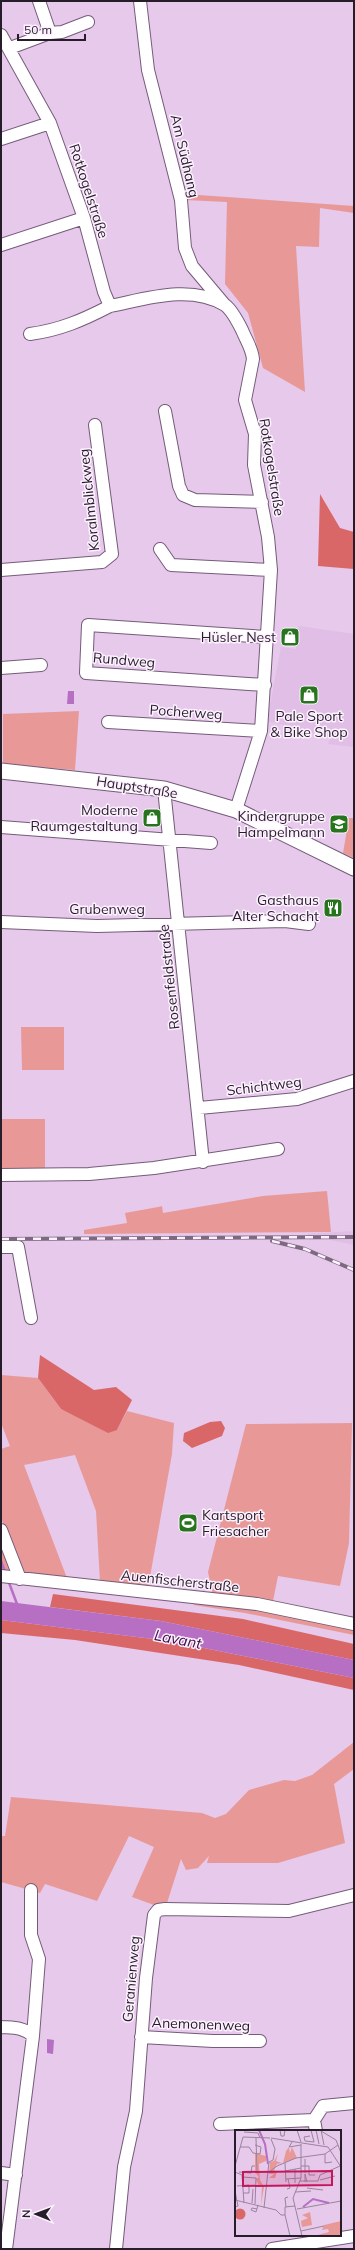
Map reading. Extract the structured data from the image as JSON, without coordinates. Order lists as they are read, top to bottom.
{
  "streets": {
    "main road": ["Hauptstraße"],
    "street": [
      "Am Südhang",
      "Rotkogelstraße",
      "Koralmblickweg",
      "Rundweg",
      "Pocherweg",
      "Grubenweg",
      "Rosenfeldstraße",
      "Schichtweg",
      "Auenfischerstraße",
      "Geranienweg",
      "Anemonenweg"
    ]
  },
  "crossings": [
    ["Am Südhang", "Rotkogelstraße"],
    ["Rotkogelstraße", "Rundweg"],
    ["Rotkogelstraße", "Pocherweg"],
    ["Rotkogelstraße", "Hauptstraße"],
    ["Hauptstraße", "Rosenfeldstraße"],
    ["Grubenweg", "Rosenfeldstraße"],
    ["Rosenfeldstraße", "Schichtweg"],
    ["Geranienweg", "Anemonenweg"]
  ],
  "water": ["Lavant"],
  "places": {
    "shop": ["Hüsler Nest", "Pale Sport & Bike Shop", "Moderne Raumgestaltung"],
    "school or university": ["Kindergruppe Hampelmann"],
    "restaurant": ["Gasthaus Alter Schacht"],
    "sports": ["Kartsport Friesacher"]
  },
  "scale_bar": "50 m",
  "north": "left"
}
